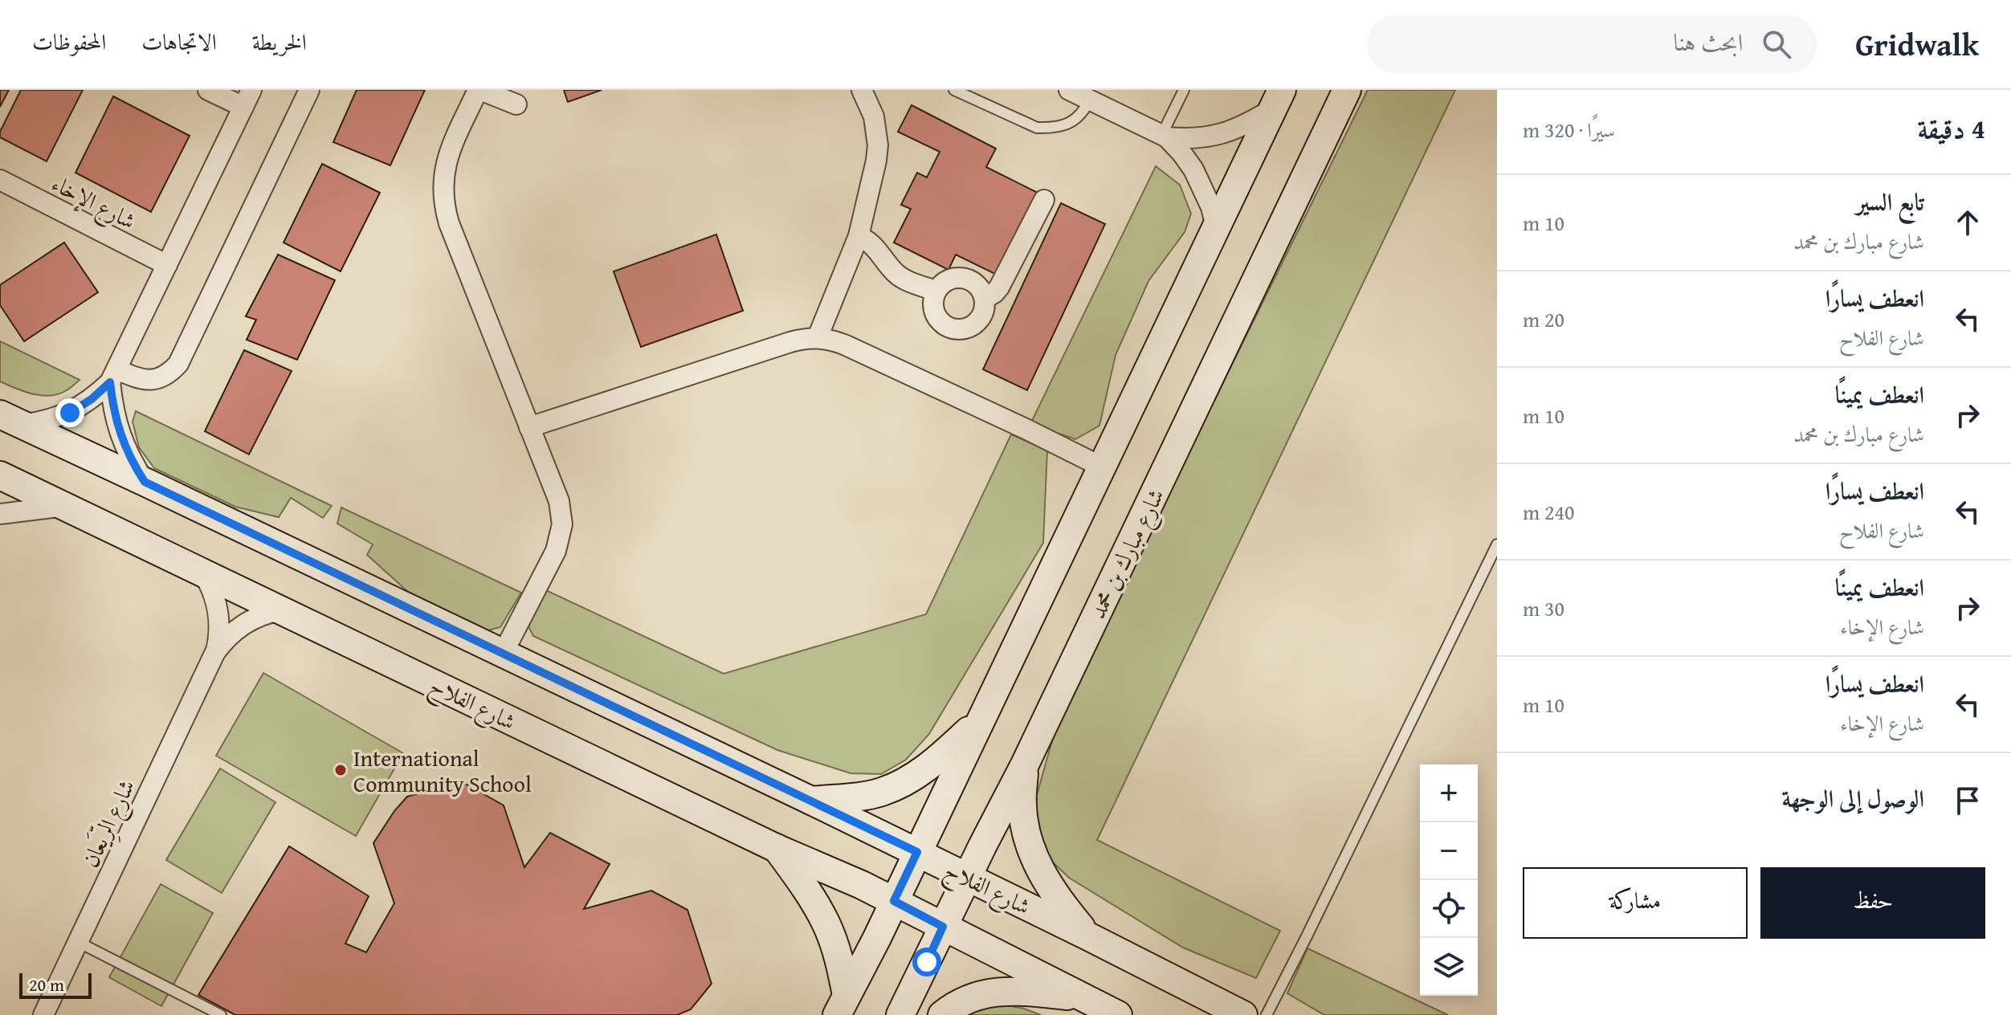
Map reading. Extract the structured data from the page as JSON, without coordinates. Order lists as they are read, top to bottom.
{
  "streets": {
    "main road": ["شارع مبارك بن محمد", "شارع الفلاح"],
    "street": ["شارع الإخاء", "شارع الرِّيَعان"]
  },
  "crossings": [
    ["شارع مبارك بن محمد", "شارع الفلاح"],
    ["شارع الفلاح", "شارع الرِّيَعان"]
  ],
  "places": ["International Community School"],
  "scale_bar": "20 m",
  "page": {
    "header": "Gridwalk",
    "search": "ابحث هنا",
    "nav": ["الخريطة", "الاتجاهات", "المحفوظات"],
    "heading": ["4 دقيقة", "سيرًا · 320 m"],
    "list": [
      ["تابع السير", "شارع مبارك بن محمد", "10 m"],
      ["انعطف يسارًا", "شارع الفلاح", "20 m"],
      ["انعطف يمينًا", "شارع مبارك بن محمد", "10 m"],
      ["انعطف يسارًا", "شارع الفلاح", "240 m"],
      ["انعطف يمينًا", "شارع الإخاء", "30 m"],
      ["انعطف يسارًا", "شارع الإخاء", "10 m"],
      "الوصول إلى الوجهة"
    ],
    "map_buttons": ["+", "−"],
    "buttons": ["حفظ", "مشاركة"],
    "scale": "20 m"
  }
}
